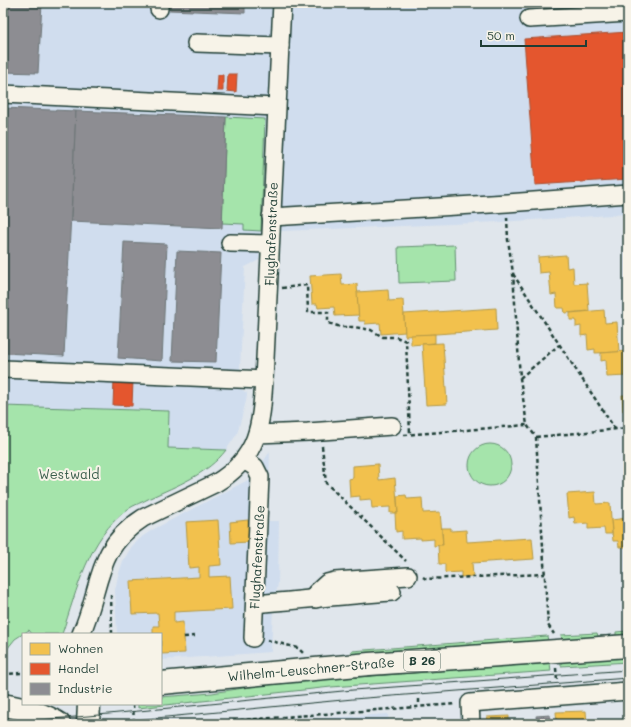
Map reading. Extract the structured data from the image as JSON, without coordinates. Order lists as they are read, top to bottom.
{
  "streets": {
    "main road": ["B 26", "Wilhelm-Leuschner-Straße"],
    "street": ["Flughafenstraße"]
  },
  "parks": ["Westwald"],
  "legend": ["Wohnen", "Handel", "Industrie"],
  "scale_bar": "50 m"
}
